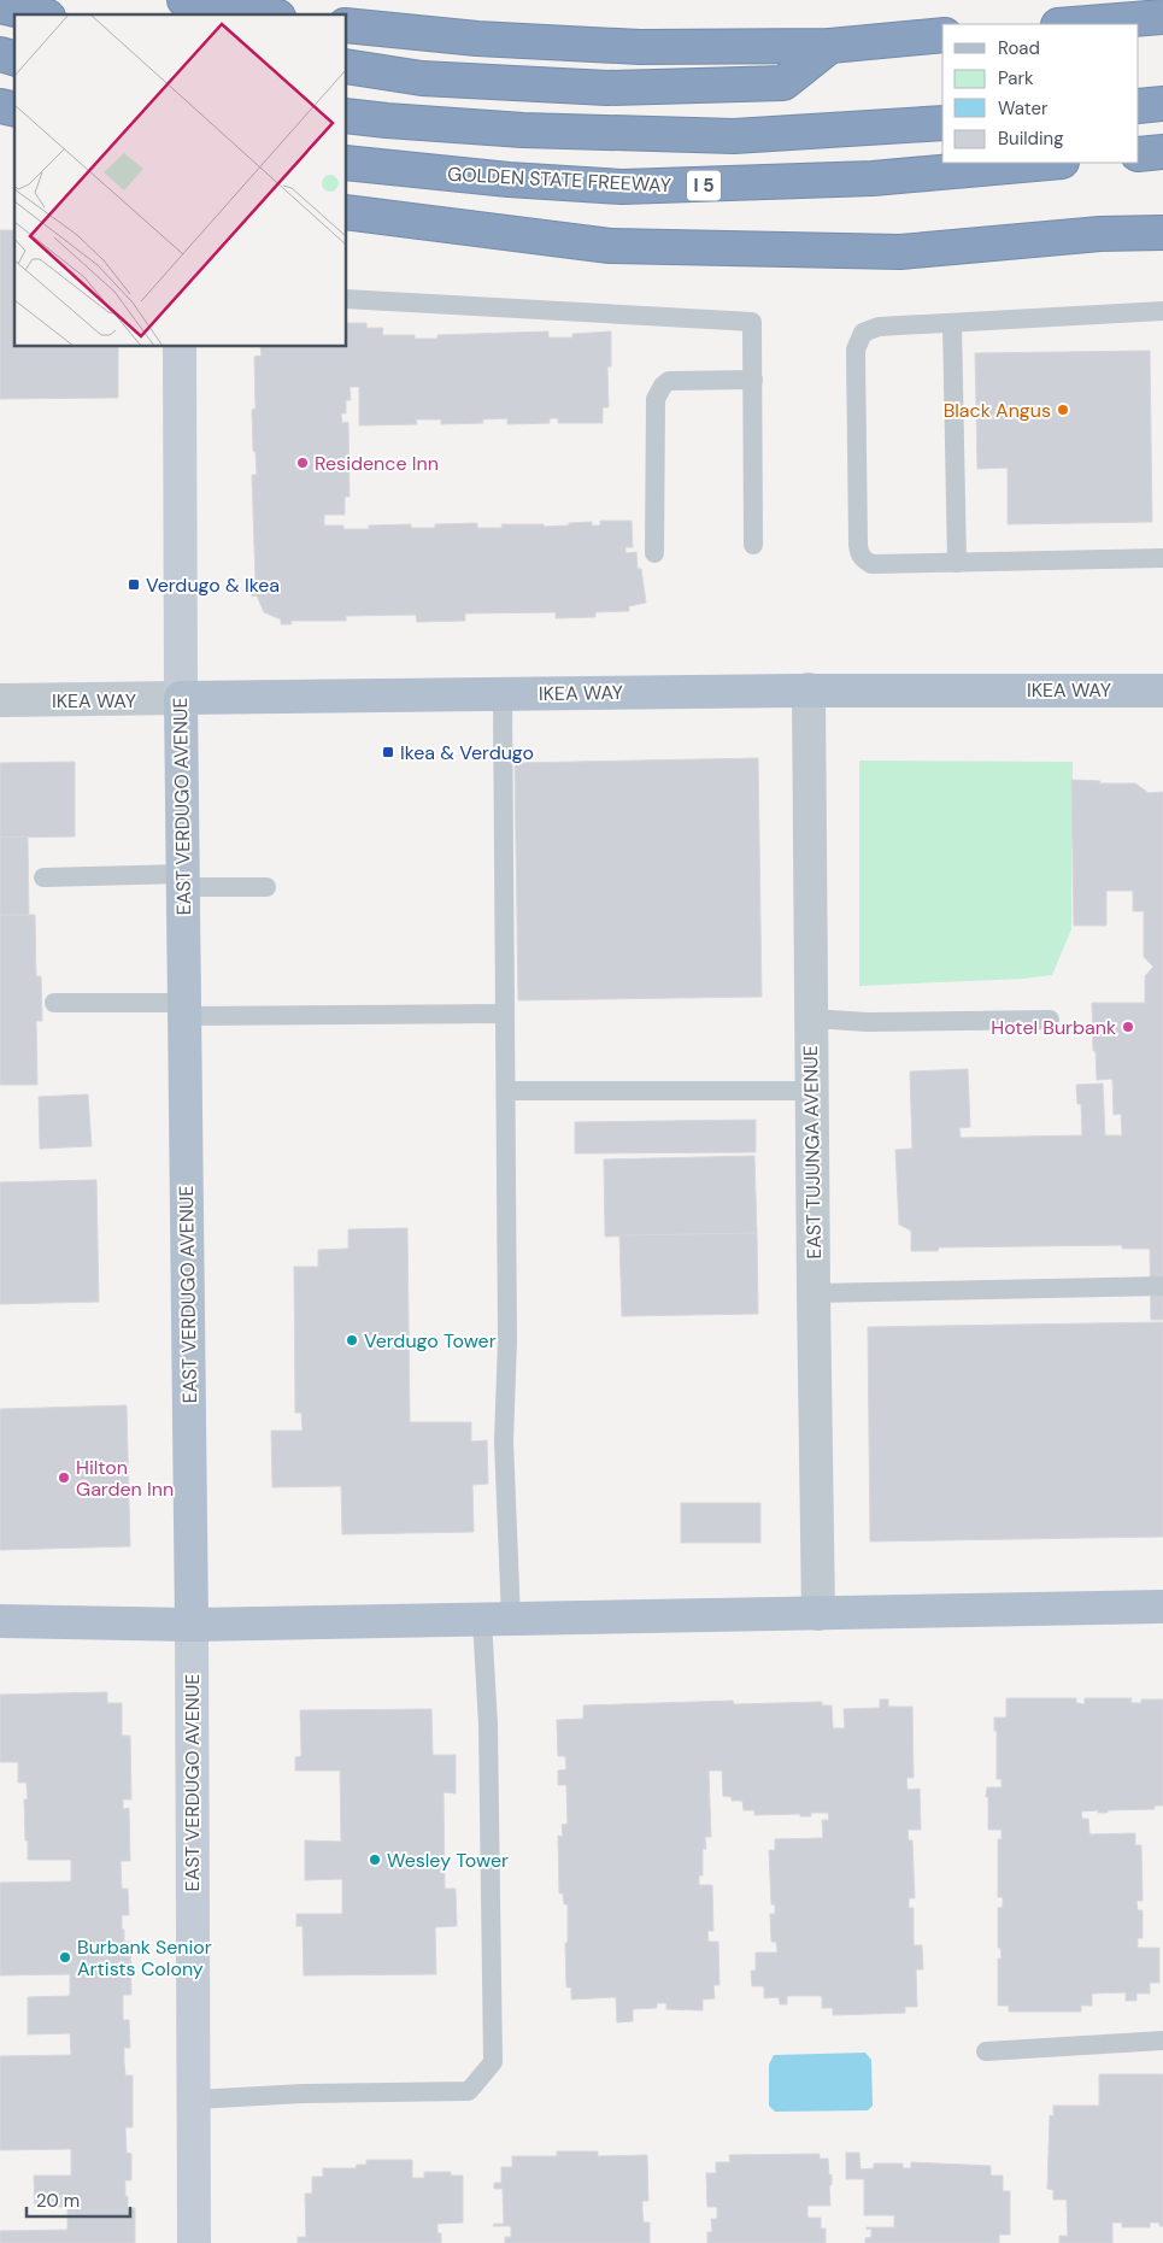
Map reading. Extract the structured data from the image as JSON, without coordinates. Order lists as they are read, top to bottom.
{
  "streets": {
    "highway": ["GOLDEN STATE FREEWAY", "I 5"],
    "main road": ["IKEA WAY", "EAST VERDUGO AVENUE"],
    "street": ["EAST TUJUNGA AVENUE"]
  },
  "crossings": [
    ["IKEA WAY", "EAST VERDUGO AVENUE"],
    ["IKEA WAY", "EAST TUJUNGA AVENUE"]
  ],
  "places": {
    "other": [
      "Black Angus",
      "Residence Inn",
      "Hotel Burbank",
      "Verdugo Tower",
      "Hilton Garden Inn",
      "Wesley Tower",
      "Burbank Senior Artists Colony"
    ],
    "transit": ["Verdugo & Ikea", "Ikea & Verdugo"]
  },
  "legend": [
    "Road",
    "Park",
    "Water",
    "Building"
  ],
  "scale_bar": "20 m"
}
